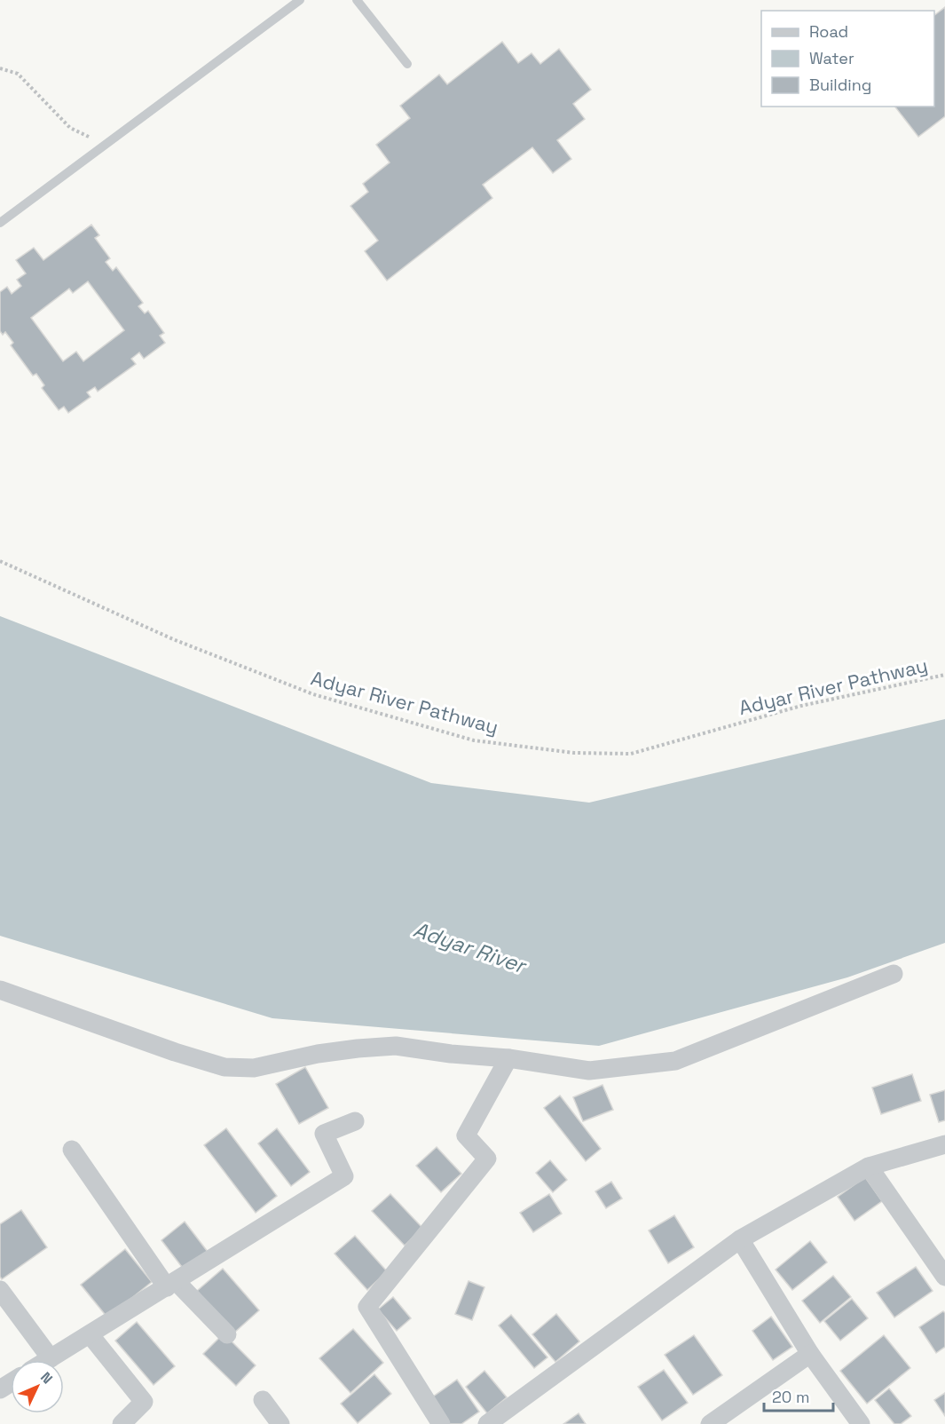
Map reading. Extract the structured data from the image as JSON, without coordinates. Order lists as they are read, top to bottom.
{
  "streets": {
    "path": ["Adyar River Pathway"]
  },
  "water": ["Adyar River"],
  "legend": ["Road", "Water", "Building"],
  "scale_bar": "20 m",
  "north": "top right"
}
